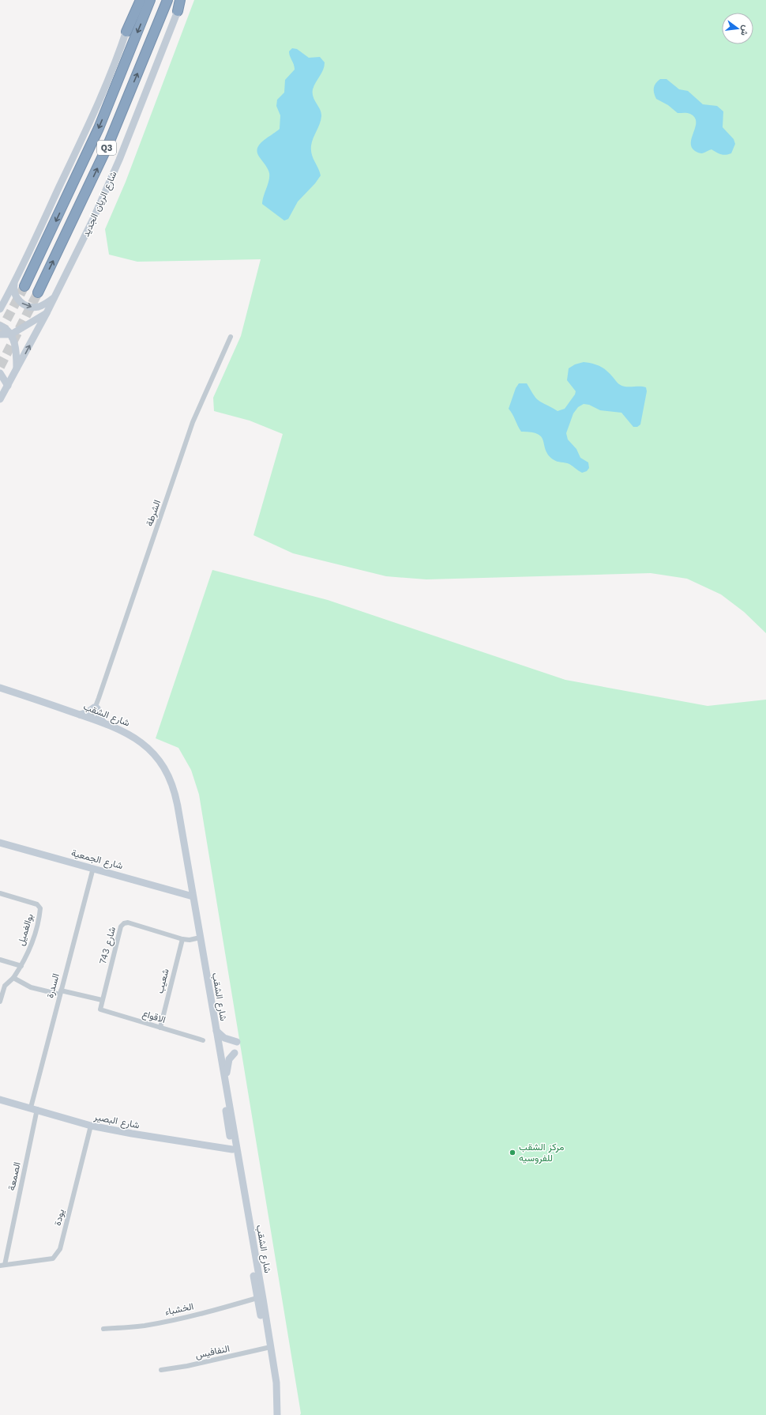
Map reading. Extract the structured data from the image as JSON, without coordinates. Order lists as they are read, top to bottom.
{
  "streets": {
    "highway": ["Q3", "شارع الريان الجديد"],
    "street": [
      "الشرطة",
      "شارع الشقب",
      "شارع الجمعية",
      "بوالغميل",
      "شارع 743",
      "شعيب",
      "السدرة",
      "الاقواع",
      "شارع البصير",
      "الصمعة",
      "يودة",
      "الخشباء",
      "النفافيس"
    ]
  },
  "crossings": [
    ["الشرطة", "شارع الشقب"],
    ["شارع الشقب", "شارع الجمعية"],
    ["شارع الشقب", "شارع 743"],
    ["شارع الشقب", "شارع البصير"],
    ["شارع الشقب", "الخشباء"],
    ["شارع الشقب", "النفافيس"],
    ["شارع الجمعية", "السدرة"],
    ["شارع 743", "شعيب"],
    ["شارع 743", "الاقواع"],
    ["شعيب", "الاقواع"],
    ["السدرة", "شارع البصير"],
    ["السدرة", "الصمعة"],
    ["شارع البصير", "الصمعة"],
    ["شارع البصير", "يودة"],
    ["الصمعة", "يودة"]
  ],
  "places": ["مركز الشقب للفروسيه"],
  "north": "right"
}
